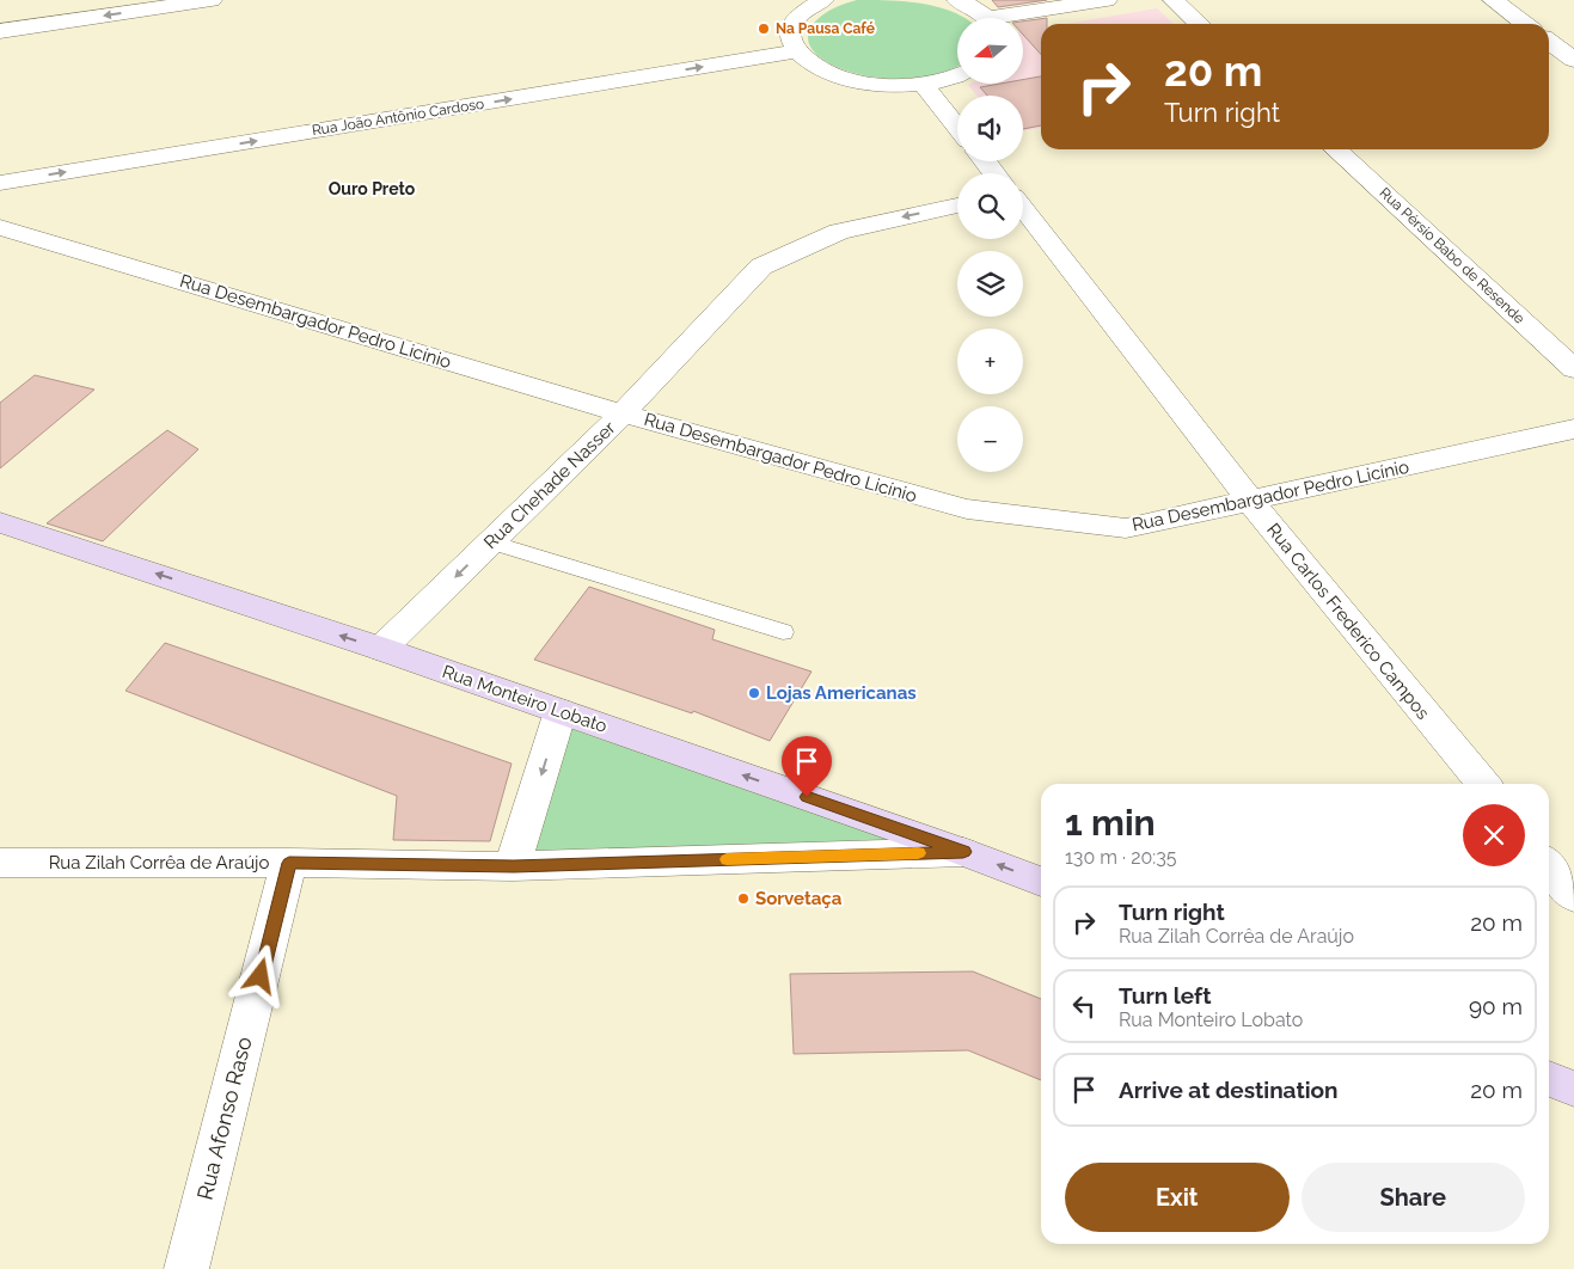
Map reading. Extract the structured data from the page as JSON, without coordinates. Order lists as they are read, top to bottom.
{
  "streets": {
    "main road": ["Rua Monteiro Lobato"],
    "street": [
      "Rua João Antônio Cardoso",
      "Rua Pérsio Babo de Resende",
      "Rua Desembargador Pedro Licínio",
      "Rua Chehade Nasser",
      "Rua Carlos Frederico Campos",
      "Rua Zilah Corrêa de Araújo",
      "Rua Afonso Raso"
    ]
  },
  "crossings": [
    ["Rua Desembargador Pedro Licínio", "Rua Chehade Nasser"],
    ["Rua Desembargador Pedro Licínio", "Rua Carlos Frederico Campos"],
    ["Rua Chehade Nasser", "Rua Monteiro Lobato"],
    ["Rua Monteiro Lobato", "Rua Zilah Corrêa de Araújo"],
    ["Rua Zilah Corrêa de Araújo", "Rua Afonso Raso"]
  ],
  "one_way": ["Rua João Antônio Cardoso", "Rua Chehade Nasser", "Rua Monteiro Lobato"],
  "districts": ["Ouro Preto"],
  "places": ["Na Pausa Café", "Lojas Americanas", "Sorvetaça"],
  "north": "left",
  "page": {
    "map_buttons": ["+", "−"],
    "turn": ["20 m", "Turn right"],
    "heading": ["1 min", "130 m · 20:35"],
    "list": [
      {
        "name": "Turn right",
        "note": "Rua Zilah Corrêa de Araújo",
        "value": "20 m"
      },
      {
        "name": "Turn left",
        "note": "Rua Monteiro Lobato",
        "value": "90 m"
      },
      {
        "name": "Arrive at destination",
        "value": "20 m"
      }
    ],
    "buttons": ["Exit", "Share"]
  }
}
